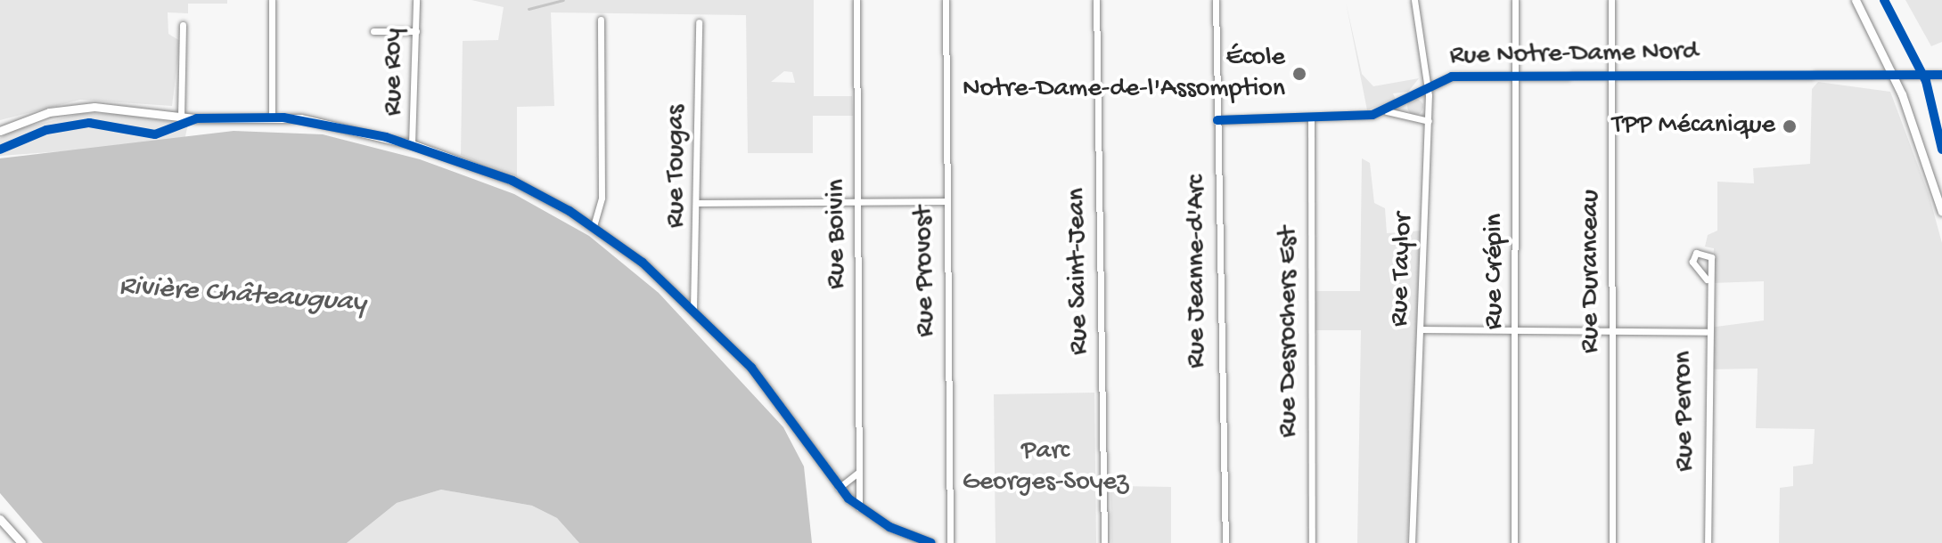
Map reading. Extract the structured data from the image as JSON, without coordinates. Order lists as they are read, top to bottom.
{
  "streets": {
    "street": [
      "Rue Notre-Dame Nord",
      "Rue Roy",
      "Rue Tougas",
      "Rue Boivin",
      "Rue Taylor",
      "Rue Provost",
      "Rue Saint-Jean",
      "Rue Jeanne-d'Arc",
      "Rue Crépin",
      "Rue Duranceau",
      "Rue Desrochers Est",
      "Rue Perron"
    ]
  },
  "crossings": [
    ["Rue Notre-Dame Nord", "Rue Taylor"],
    ["Rue Notre-Dame Nord", "Rue Jeanne-d'Arc"],
    ["Rue Notre-Dame Nord", "Rue Crépin"],
    ["Rue Notre-Dame Nord", "Rue Duranceau"],
    ["Rue Notre-Dame Nord", "Rue Desrochers Est"]
  ],
  "water": ["Rivière Châteauguay"],
  "parks": ["Parc Georges-Soyez"],
  "places": ["École Notre-Dame-de-l'Assomption", "TPP Mécanique"]
}
